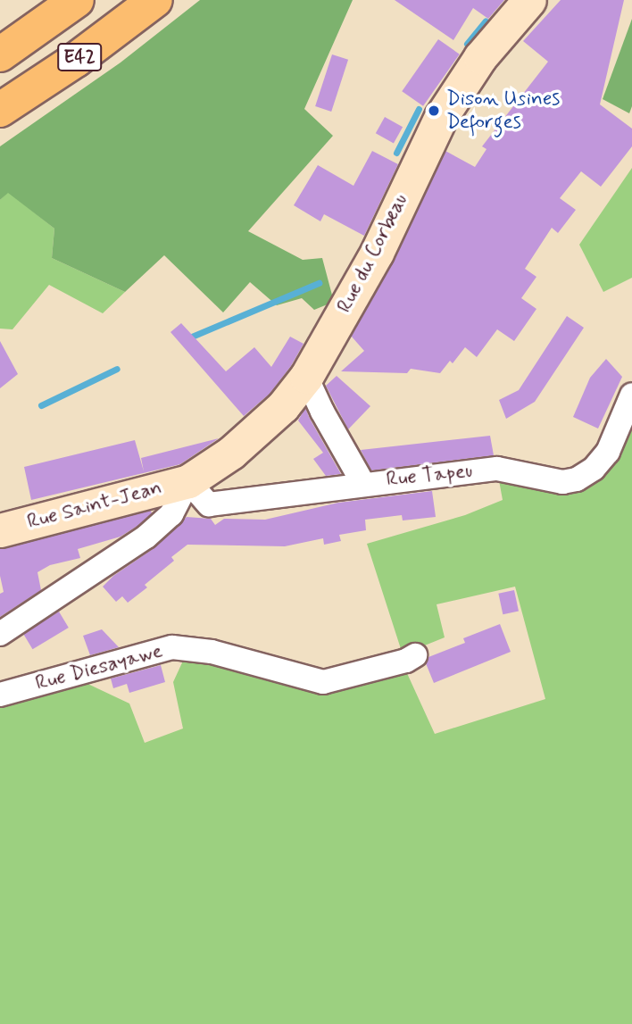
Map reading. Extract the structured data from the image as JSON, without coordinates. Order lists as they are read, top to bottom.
{
  "streets": {
    "highway": ["E42"],
    "street": [
      "Rue du Corbeau",
      "Rue Tapeu",
      "Rue Saint-Jean",
      "Rue Diesayawe"
    ]
  },
  "crossings": [
    ["Rue du Corbeau", "Rue Tapeu"],
    ["Rue du Corbeau", "Rue Saint-Jean"],
    ["Rue Tapeu", "Rue Saint-Jean"]
  ],
  "places": ["Dison Usines Deforges"]
}
